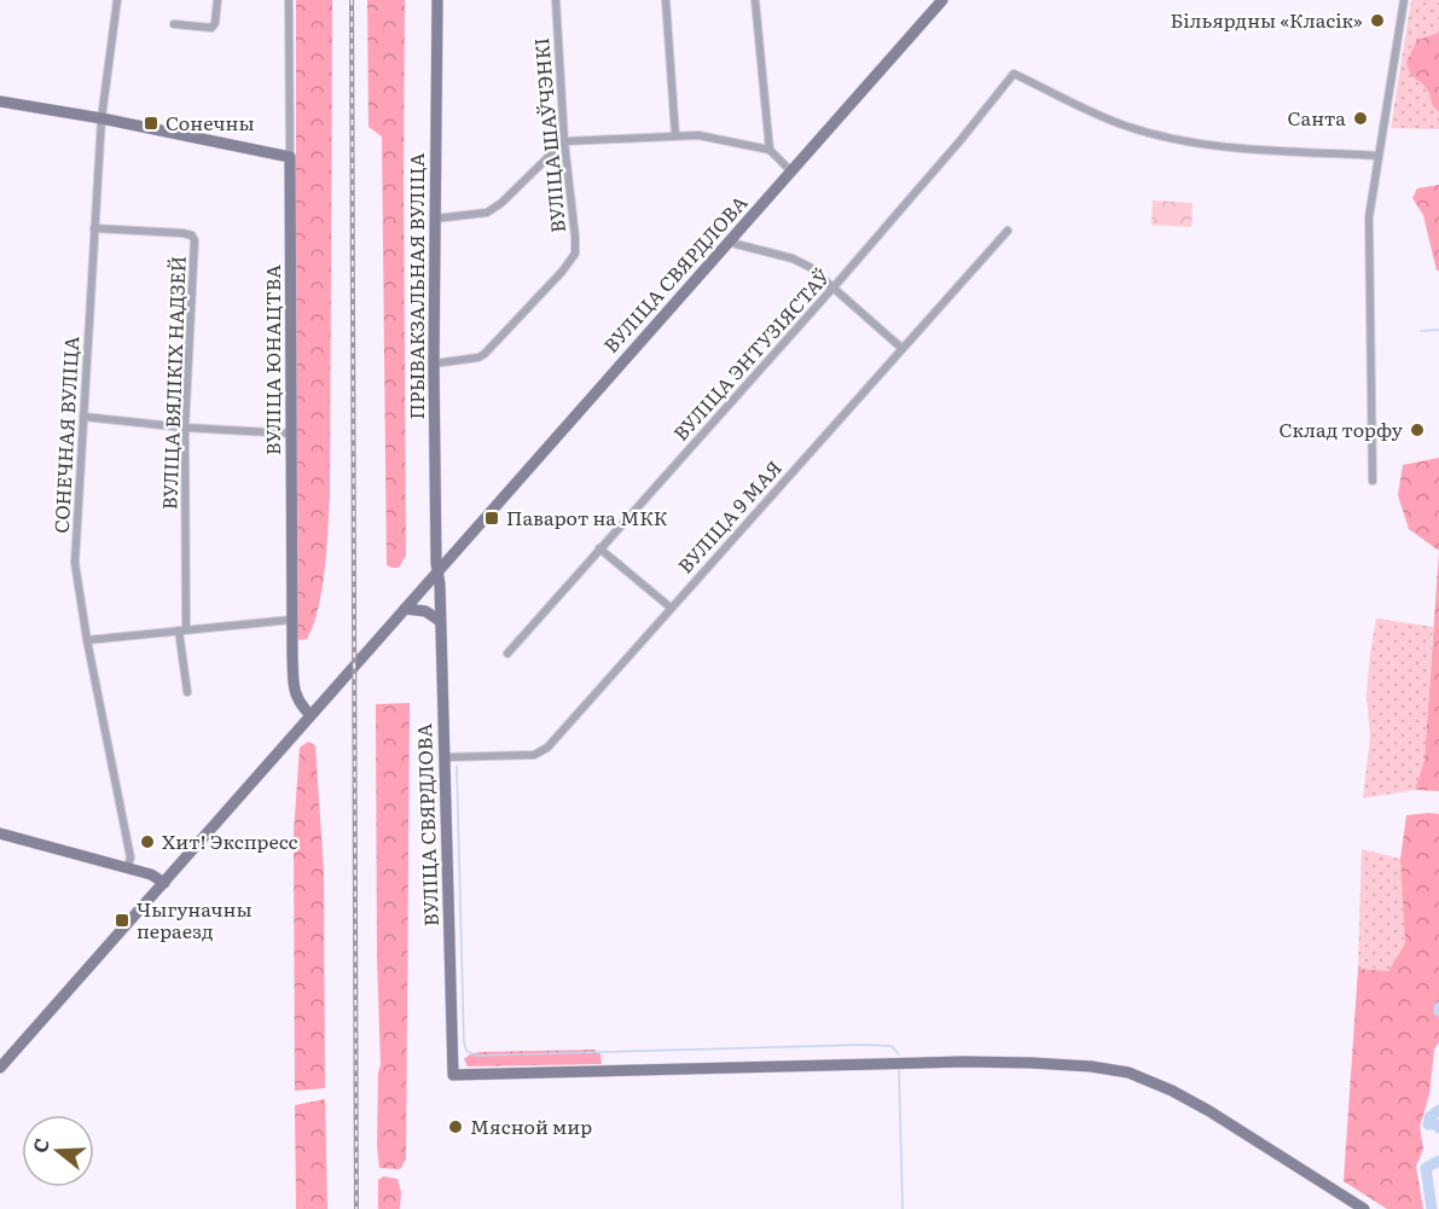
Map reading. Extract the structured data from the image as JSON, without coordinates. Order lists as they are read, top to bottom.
{
  "streets": {
    "street": [
      "ВУЛІЦА ШАЎЧЭНКІ",
      "ВУЛІЦА СВЯРДЛОВА",
      "ПРЫВАКЗАЛЬНАЯ ВУЛІЦА",
      "ВУЛІЦА ЭНТУЗІЯСТАЎ",
      "ВУЛІЦА ЮНАЦТВА",
      "ВУЛІЦА ВЯЛІКІХ НАДЗЕЙ",
      "СОНЕЧНАЯ ВУЛІЦА",
      "ВУЛІЦА 9 МАЯ"
    ]
  },
  "crossings": [
    ["ВУЛІЦА ШАЎЧЭНКІ", "ПРЫВАКЗАЛЬНАЯ ВУЛІЦА"],
    ["ВУЛІЦА СВЯРДЛОВА", "ПРЫВАКЗАЛЬНАЯ ВУЛІЦА"],
    ["ВУЛІЦА СВЯРДЛОВА", "ВУЛІЦА ЮНАЦТВА"],
    ["ВУЛІЦА СВЯРДЛОВА", "ВУЛІЦА 9 МАЯ"],
    ["ВУЛІЦА ВЯЛІКІХ НАДЗЕЙ", "СОНЕЧНАЯ ВУЛІЦА"]
  ],
  "places": {
    "other": [
      "Більярдны «Класік»",
      "Санта",
      "Склад торфу",
      "Хит! Экспресс",
      "Мясной мир"
    ],
    "transit": ["Сонечны", "Паварот на МКК", "Чыгуначны пераезд"]
  },
  "north": "left"
}
